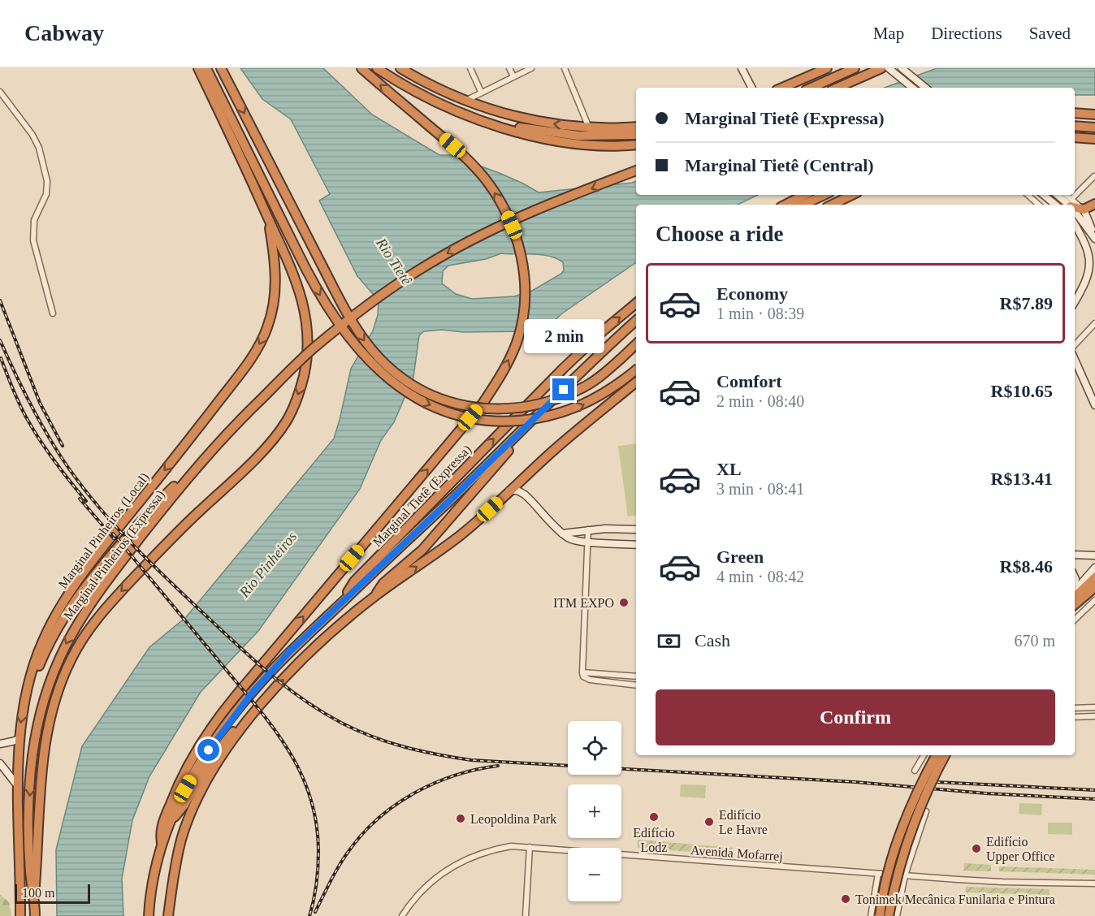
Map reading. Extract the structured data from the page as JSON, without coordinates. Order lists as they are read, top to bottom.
{
  "streets": {
    "highway": ["Marginal Tietê (Expressa)", "Marginal Pinheiros (Local)", "Marginal Pinheiros (Expressa)"],
    "street": ["Avenida Mofarrej"]
  },
  "one_way": ["Marginal Pinheiros (Expressa)"],
  "water": ["Rio Tietê", "Rio Pinheiros"],
  "places": [
    "ITM EXPO",
    "Edifício Lodz",
    "Leopoldina Park",
    "Edifício Le Havre",
    "Edifício Upper Office",
    "Tonimek Mecânica Funilaria e Pintura"
  ],
  "scale_bar": "100 m",
  "page": {
    "header": "Cabway",
    "nav": ["Map", "Directions", "Saved"],
    "banner": ["Marginal Tietê (Expressa)", "Marginal Tietê (Central)"],
    "heading": "Choose a ride",
    "list": [
      {
        "name": "Economy",
        "note": "1 min · 08:39",
        "value": "R$7.89"
      },
      {
        "name": "Comfort",
        "note": "2 min · 08:40",
        "value": "R$10.65"
      },
      {
        "name": "XL",
        "note": "3 min · 08:41",
        "value": "R$13.41"
      },
      {
        "name": "Green",
        "note": "4 min · 08:42",
        "value": "R$8.46"
      }
    ],
    "bubble": "2 min",
    "pay": ["Cash", "670 m"],
    "buttons": "Confirm",
    "map_buttons": ["+", "−"],
    "scale": "100 m"
  }
}
